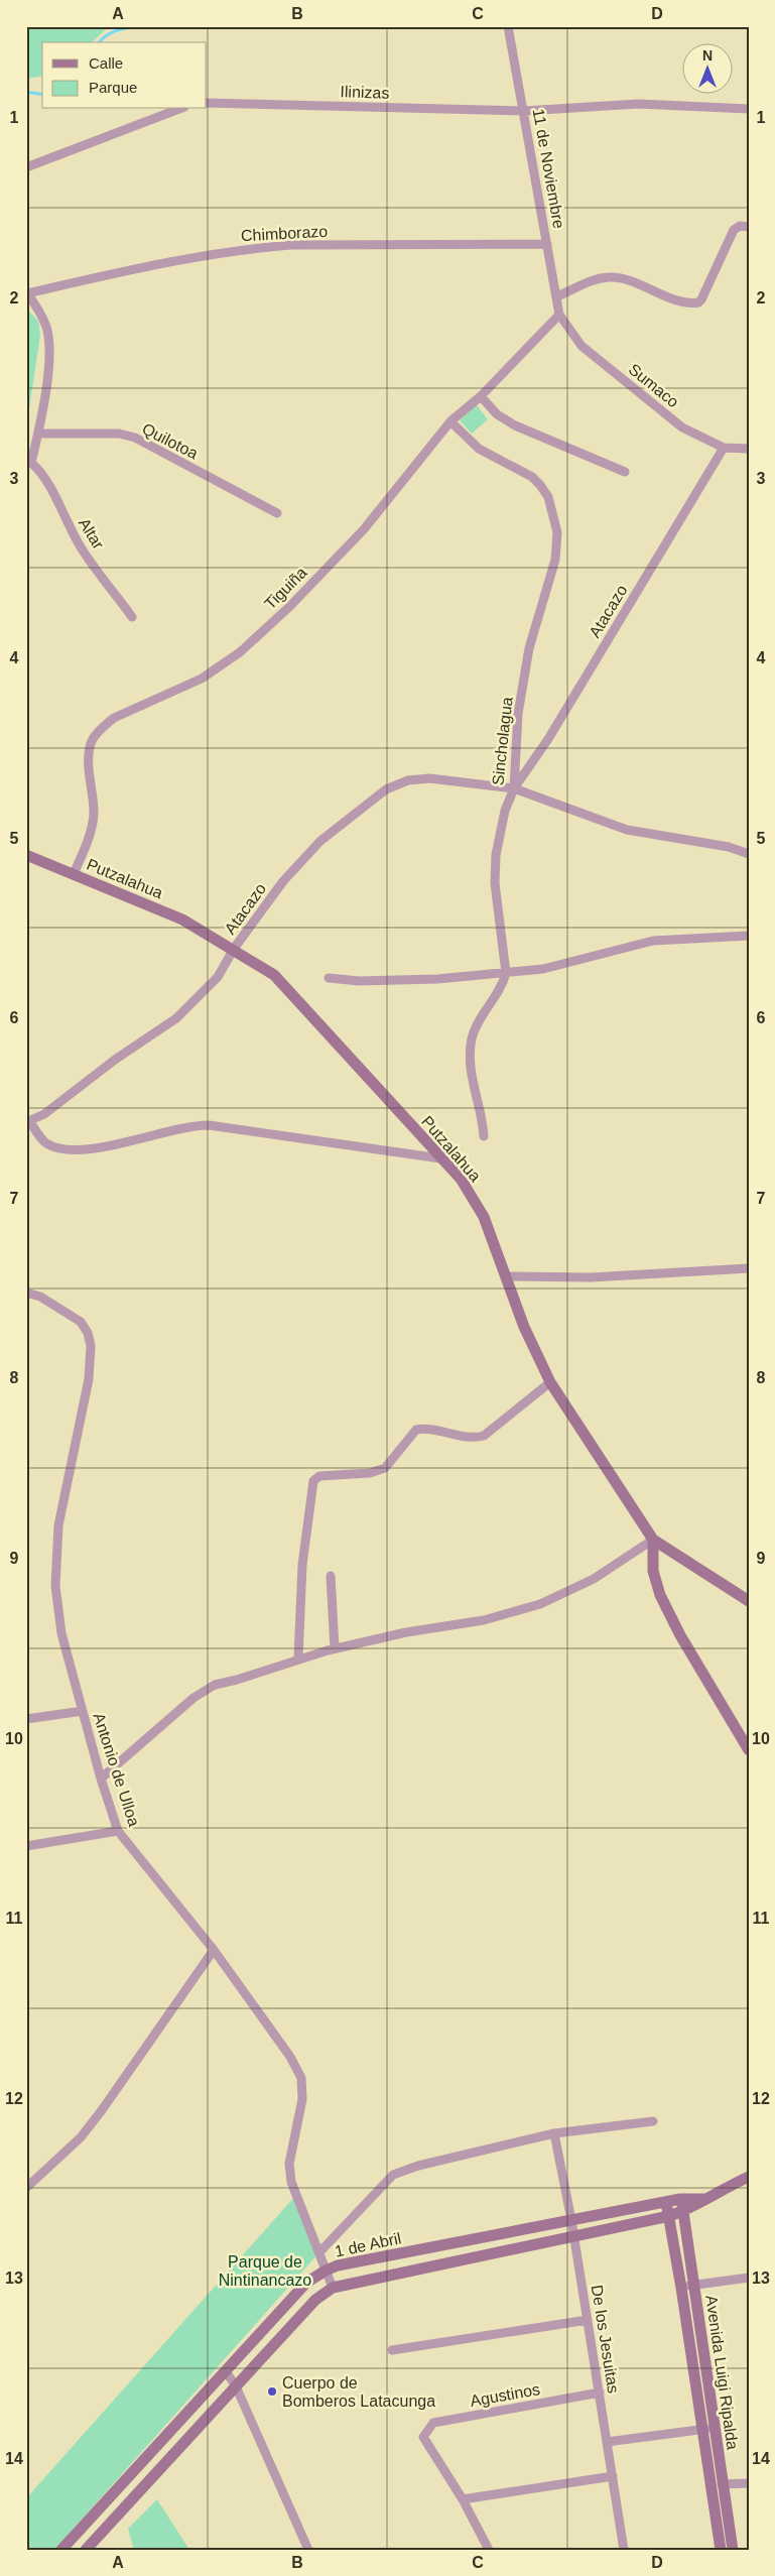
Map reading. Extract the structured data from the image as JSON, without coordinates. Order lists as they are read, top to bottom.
{
  "streets": {
    "street": [
      "Ilinizas",
      "11 de Noviembre",
      "Chimborazo",
      "Sumaco",
      "Quilotoa",
      "Altar",
      "Tiguiña",
      "Atacazo",
      "Sincholagua",
      "Putzalahua",
      "Antonio de Ulloa",
      "1 de Abril",
      "De los Jesuitas",
      "Avenida Luigi Ripalda",
      "Agustinos"
    ]
  },
  "crossings": [
    ["Ilinizas", "11 de Noviembre"],
    ["11 de Noviembre", "Chimborazo"],
    ["11 de Noviembre", "Sumaco"],
    ["11 de Noviembre", "Tiguiña"],
    ["Sumaco", "Tiguiña"],
    ["Sumaco", "Atacazo"],
    ["Tiguiña", "Sincholagua"],
    ["Tiguiña", "Putzalahua"],
    ["Atacazo", "Sincholagua"],
    ["Atacazo", "Putzalahua"],
    ["Antonio de Ulloa", "1 de Abril"],
    ["1 de Abril", "De los Jesuitas"],
    ["1 de Abril", "Avenida Luigi Ripalda"],
    ["De los Jesuitas", "Agustinos"]
  ],
  "parks": ["Parque de Nintinancazo"],
  "places": ["Cuerpo de Bomberos Latacunga"],
  "legend": ["Calle", "Parque"],
  "north": "top",
  "grid": {
    "columns": [
      "A",
      "B",
      "C",
      "D"
    ],
    "rows": [
      "1",
      "2",
      "3",
      "4",
      "5",
      "6",
      "7",
      "8",
      "9",
      "10",
      "11",
      "12",
      "13",
      "14"
    ]
  }
}
